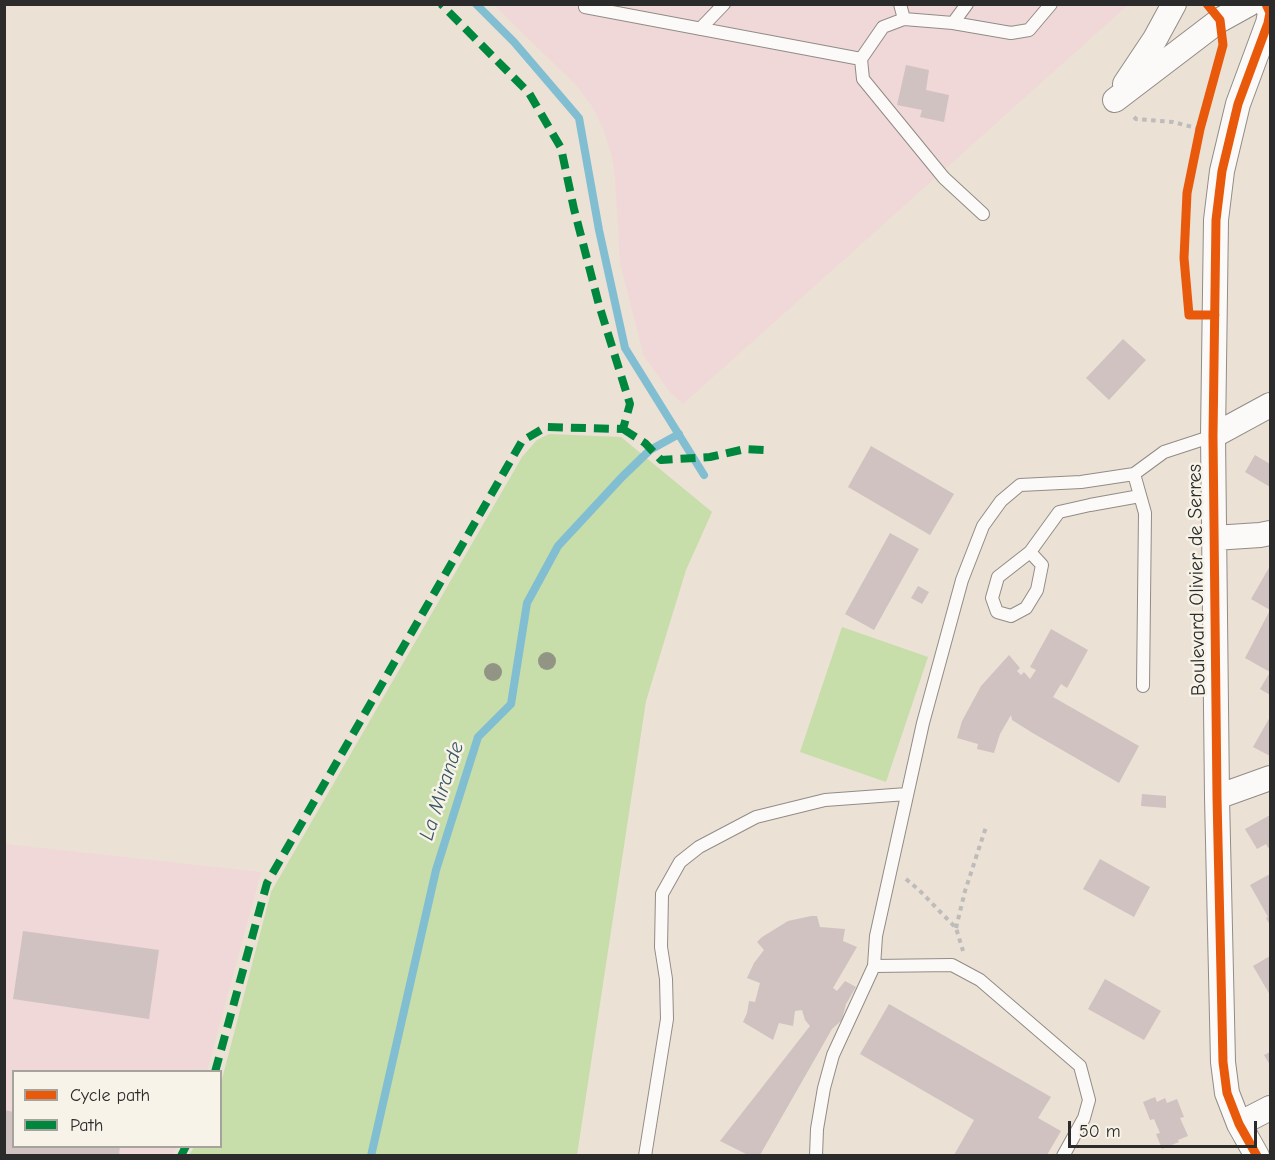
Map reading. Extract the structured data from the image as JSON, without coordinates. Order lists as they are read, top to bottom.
{
  "streets": {
    "street": ["Boulevard Olivier de Serres"]
  },
  "water": ["La Mirande"],
  "legend": ["Cycle path", "Path"],
  "scale_bar": "50 m"
}
